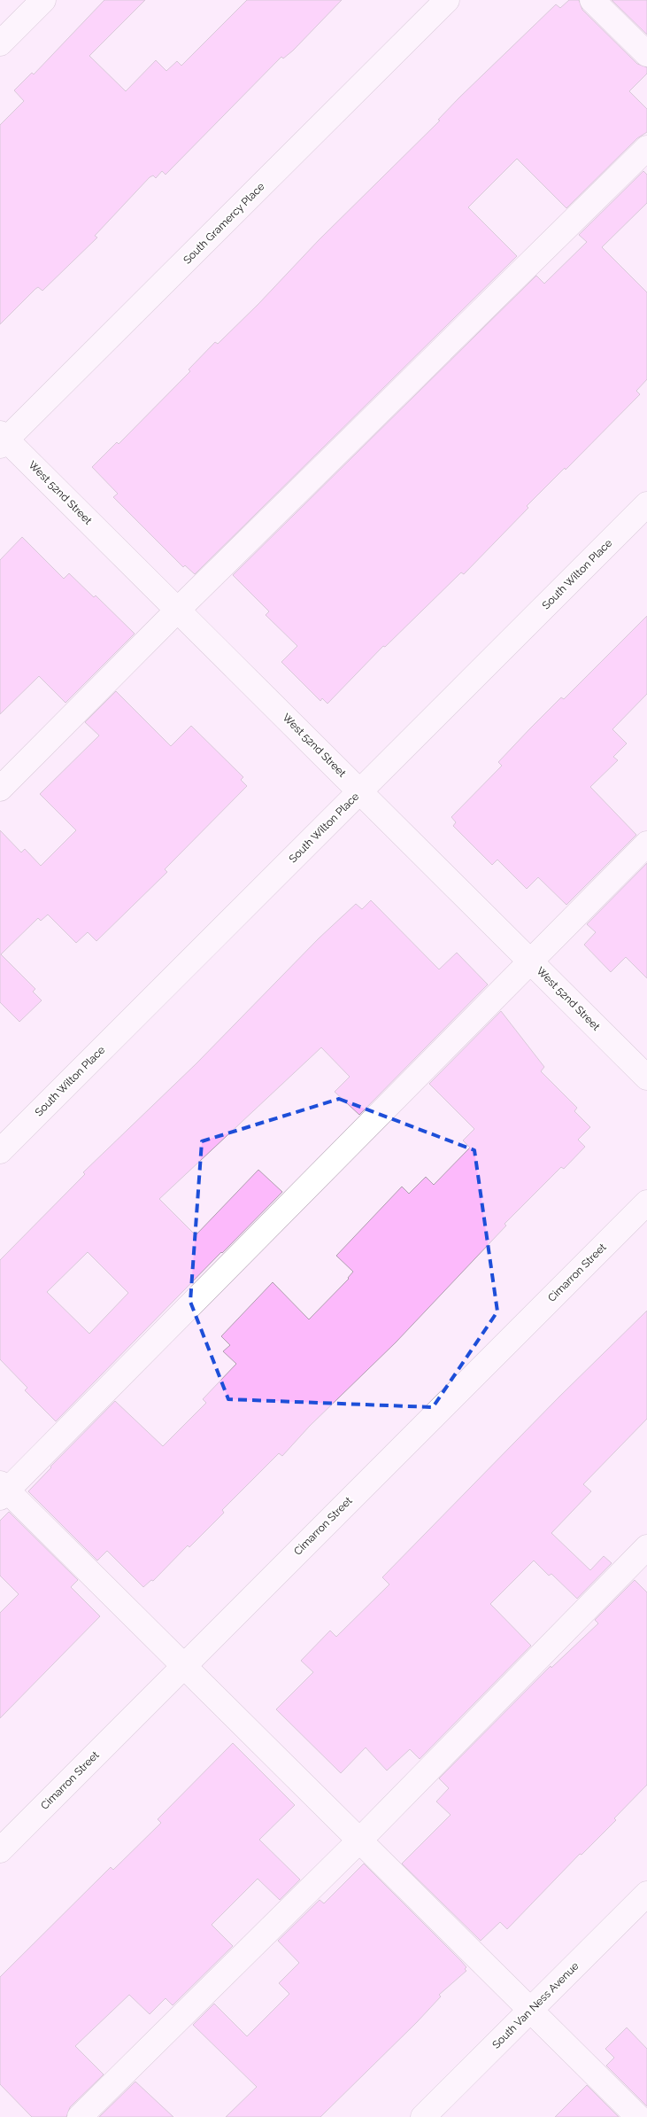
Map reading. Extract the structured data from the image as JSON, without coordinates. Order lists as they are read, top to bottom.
{
  "streets": {
    "street": [
      "South Gramercy Place",
      "West 52nd Street",
      "South Wilton Place",
      "Cimarron Street",
      "South Van Ness Avenue"
    ]
  },
  "crossings": [
    ["South Gramercy Place", "West 52nd Street"],
    ["West 52nd Street", "South Wilton Place"]
  ]
}
